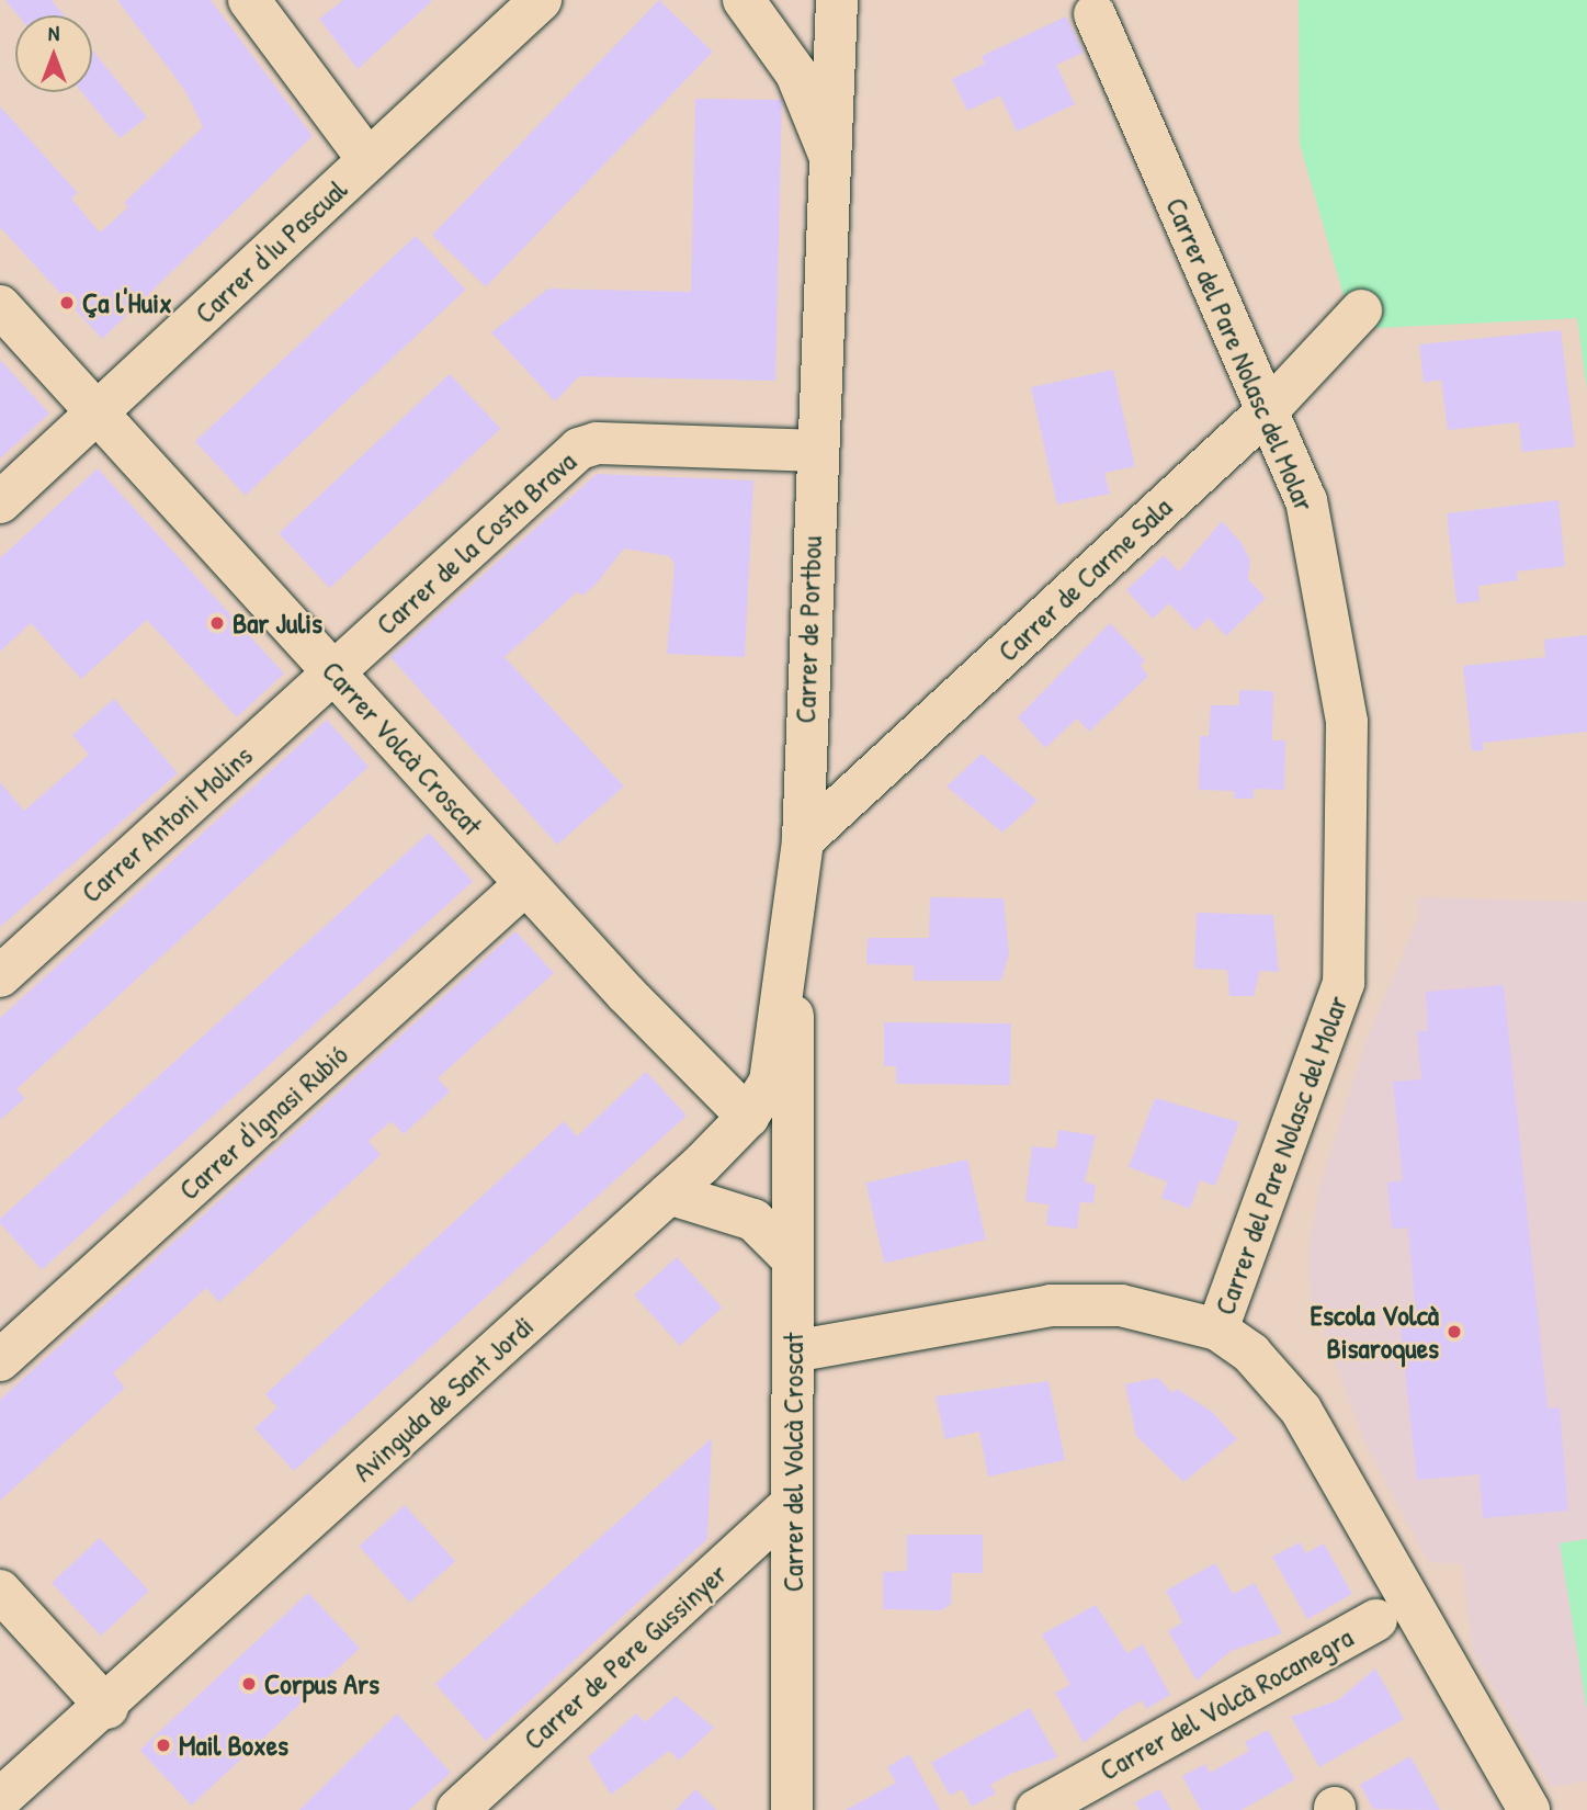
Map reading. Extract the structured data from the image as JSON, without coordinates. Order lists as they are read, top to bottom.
{
  "streets": {
    "street": [
      "Carrer d'Iu Pascual",
      "Carrer del Pare Nolasc del Molar",
      "Carrer de la Costa Brava",
      "Carrer de Carme Sala",
      "Carrer de Portbou",
      "Carrer Volcà Croscat",
      "Carrer Antoni Molins",
      "Carrer d'Ignasi Rubió",
      "Avinguda de Sant Jordi",
      "Carrer del Volcà Croscat",
      "Carrer de Pere Gussinyer",
      "Carrer del Volcà Rocanegra"
    ]
  },
  "crossings": [
    ["Carrer d'Iu Pascual", "Carrer Volcà Croscat"],
    ["Carrer del Pare Nolasc del Molar", "Carrer de Carme Sala"],
    ["Carrer del Pare Nolasc del Molar", "Carrer del Volcà Croscat"],
    ["Carrer de la Costa Brava", "Carrer de Portbou"],
    ["Carrer de la Costa Brava", "Carrer Volcà Croscat"],
    ["Carrer de la Costa Brava", "Carrer Antoni Molins"],
    ["Carrer de Carme Sala", "Carrer de Portbou"],
    ["Carrer de Portbou", "Avinguda de Sant Jordi"],
    ["Carrer de Portbou", "Carrer del Volcà Croscat"],
    ["Carrer Volcà Croscat", "Carrer Antoni Molins"],
    ["Carrer Volcà Croscat", "Carrer d'Ignasi Rubió"],
    ["Carrer Volcà Croscat", "Avinguda de Sant Jordi"],
    ["Carrer del Volcà Croscat", "Carrer de Pere Gussinyer"]
  ],
  "places": [
    "Ça l'Huix",
    "Bar Julis",
    "Escola Volcà Bisaroques",
    "Corpus Ars",
    "Mail Boxes"
  ],
  "north": "top"
}
